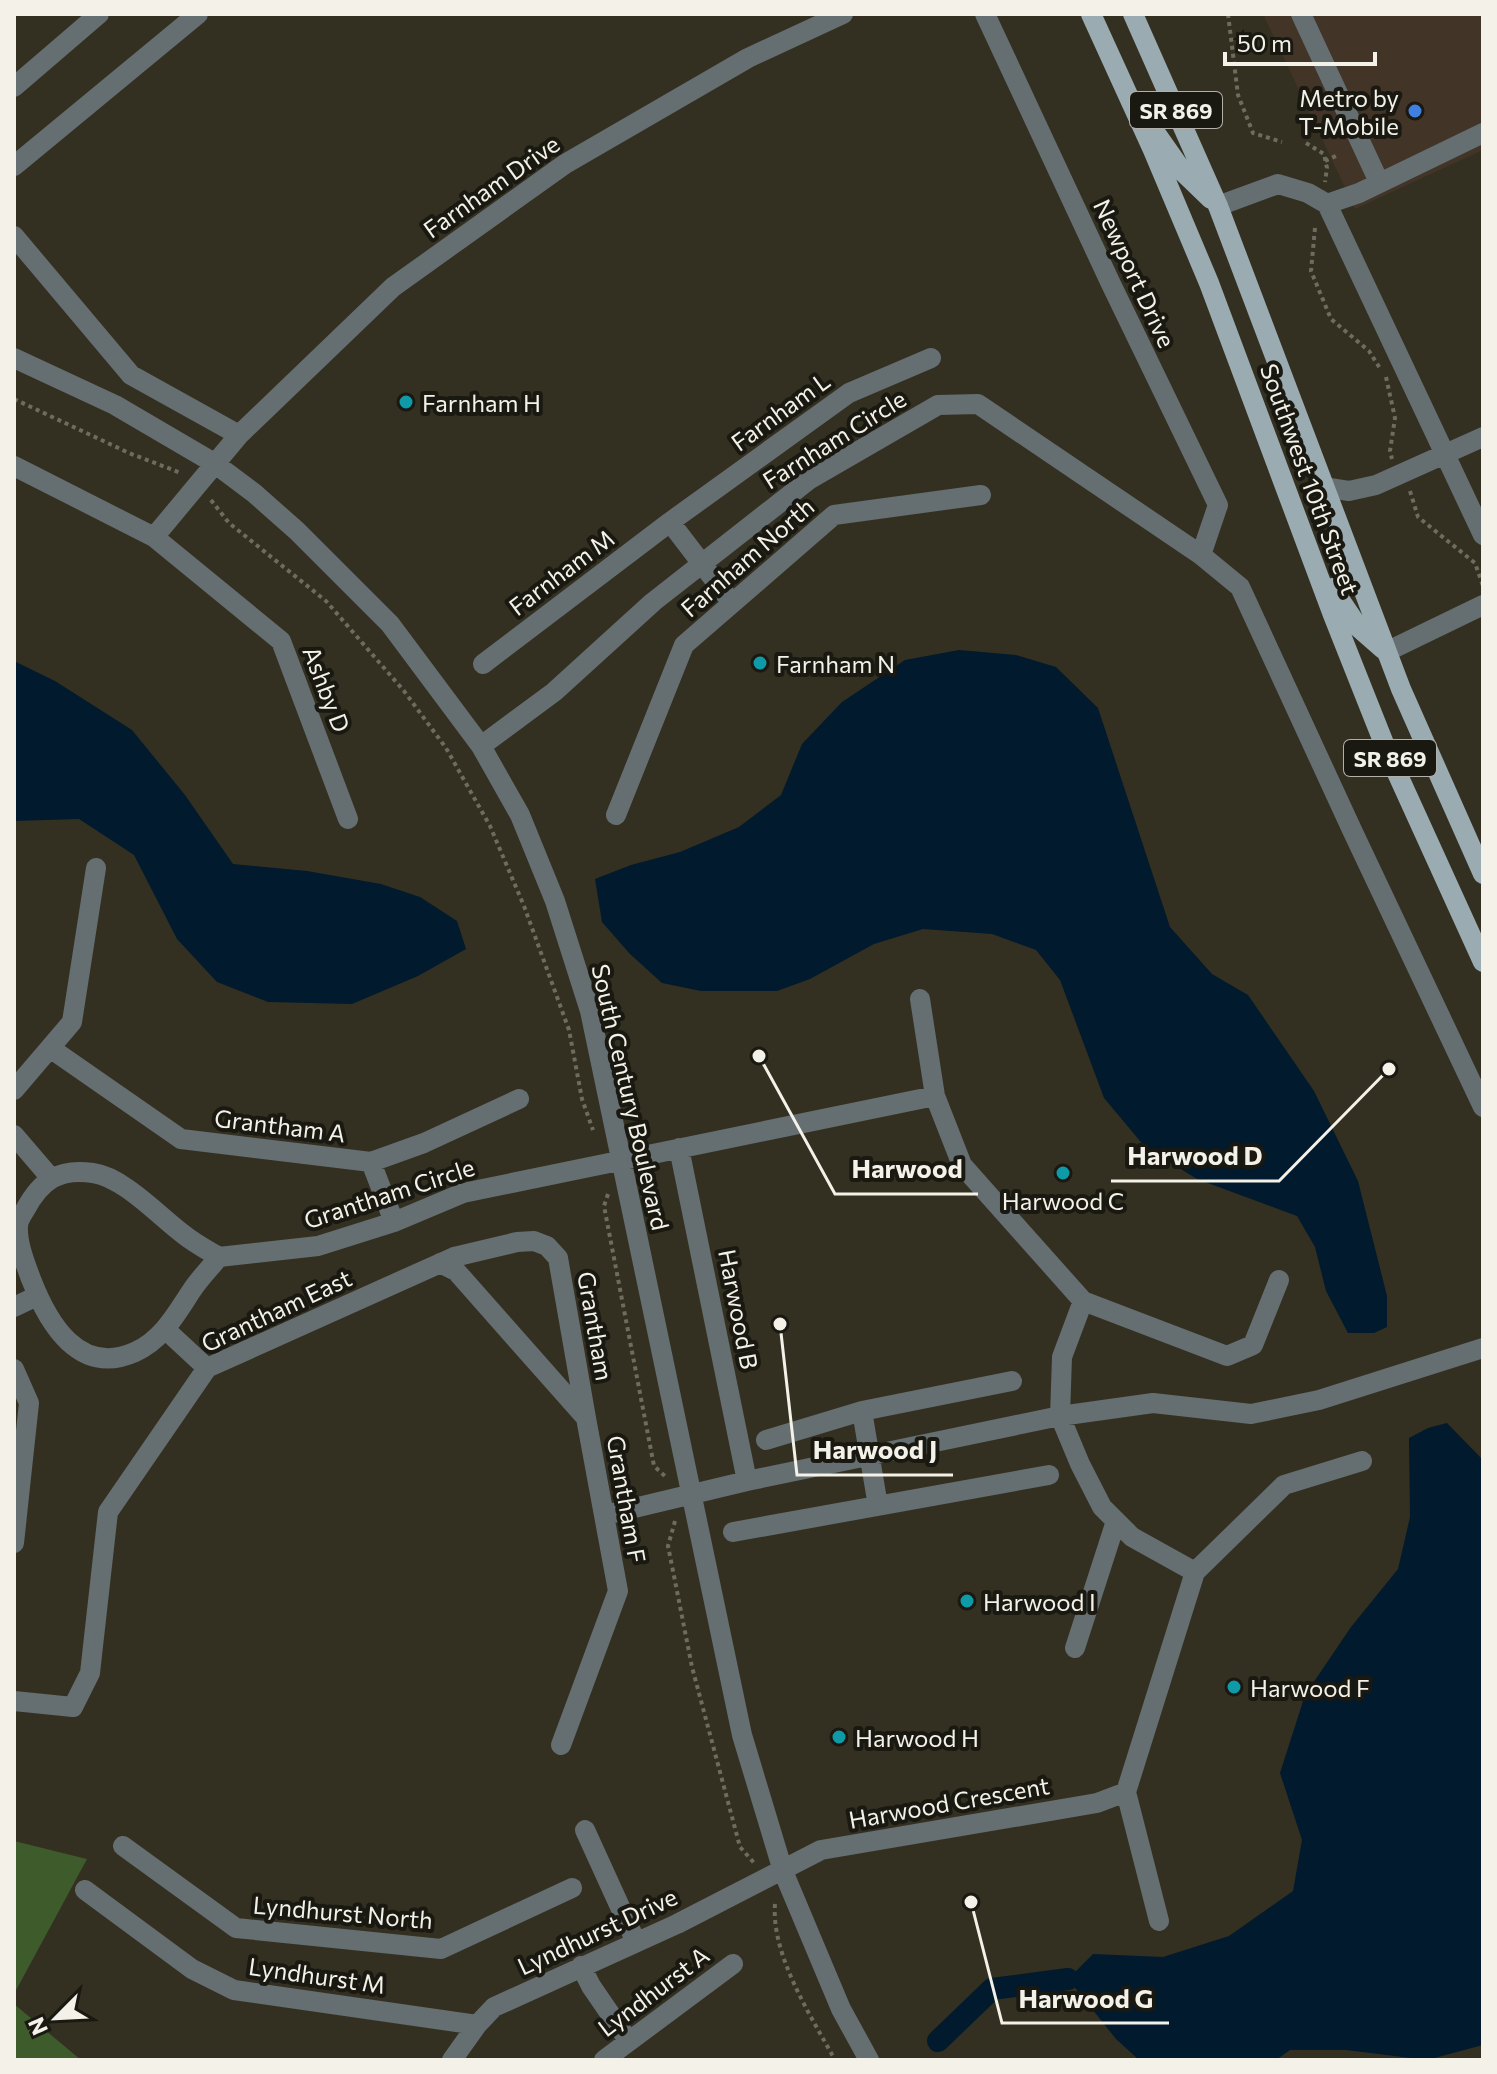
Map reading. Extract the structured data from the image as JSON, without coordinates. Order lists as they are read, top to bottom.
{
  "streets": {
    "main road": ["SR 869", "Southwest 10th Street"],
    "street": [
      "Farnham Drive",
      "Newport Drive",
      "Farnham L",
      "Farnham Circle",
      "Farnham North",
      "Farnham M",
      "Ashby D",
      "South Century Boulevard",
      "Grantham A",
      "Grantham Circle",
      "Harwood B",
      "Grantham East",
      "Grantham",
      "Grantham F",
      "Harwood Crescent",
      "Lyndhurst North",
      "Lyndhurst Drive",
      "Lyndhurst M",
      "Lyndhurst A"
    ]
  },
  "crossings": [
    ["Farnham Drive", "Ashby D"],
    ["Farnham Drive", "South Century Boulevard"],
    ["Newport Drive", "Farnham Circle"],
    ["Farnham L", "Farnham M"],
    ["Farnham Circle", "South Century Boulevard"],
    ["South Century Boulevard", "Grantham Circle"],
    ["South Century Boulevard", "Harwood Crescent"],
    ["South Century Boulevard", "Lyndhurst Drive"],
    ["Grantham Circle", "Harwood B"],
    ["Grantham East", "Grantham"],
    ["Grantham East", "Grantham F"],
    ["Grantham", "Grantham F"],
    ["Harwood Crescent", "Lyndhurst Drive"],
    ["Lyndhurst Drive", "Lyndhurst M"]
  ],
  "places": [
    "Metro by T-Mobile",
    "Farnham H",
    "Farnham N",
    "Harwood",
    "Harwood D",
    "Harwood C",
    "Harwood J",
    "Harwood I",
    "Harwood F",
    "Harwood H",
    "Harwood G"
  ],
  "scale_bar": "50 m",
  "north": "bottom left"
}
